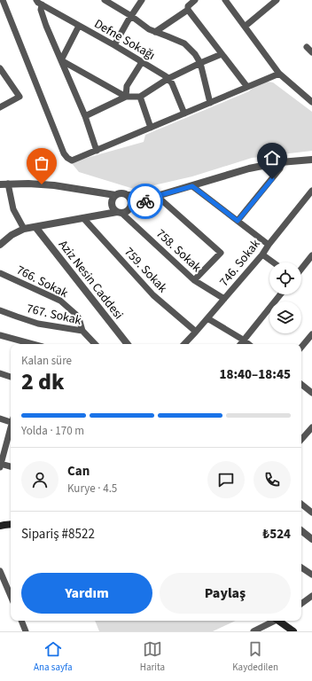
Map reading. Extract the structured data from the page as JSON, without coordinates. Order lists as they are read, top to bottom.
{
  "streets": {
    "street": [
      "Defne Sokağı",
      "758. Sokak",
      "746. Sokak",
      "759. Sokak",
      "Aziz Nesin Caddesi",
      "766. Sokak",
      "767. Sokak"
    ]
  },
  "crossings": [
    ["758. Sokak", "746. Sokak"],
    ["746. Sokak", "759. Sokak"],
    ["766. Sokak", "767. Sokak"]
  ],
  "page": {
    "heading": ["2 dk", "Kalan süre", "18:40–18:45"],
    "panel": [
      "Can",
      "Kurye · 4.5",
      "Sipariş #8522",
      "₺524"
    ],
    "bar": "Yolda · 170 m",
    "buttons": ["Yardım", "Paylaş"],
    "tabs": ["Ana sayfa", "Harita", "Kaydedilen"]
  }
}
